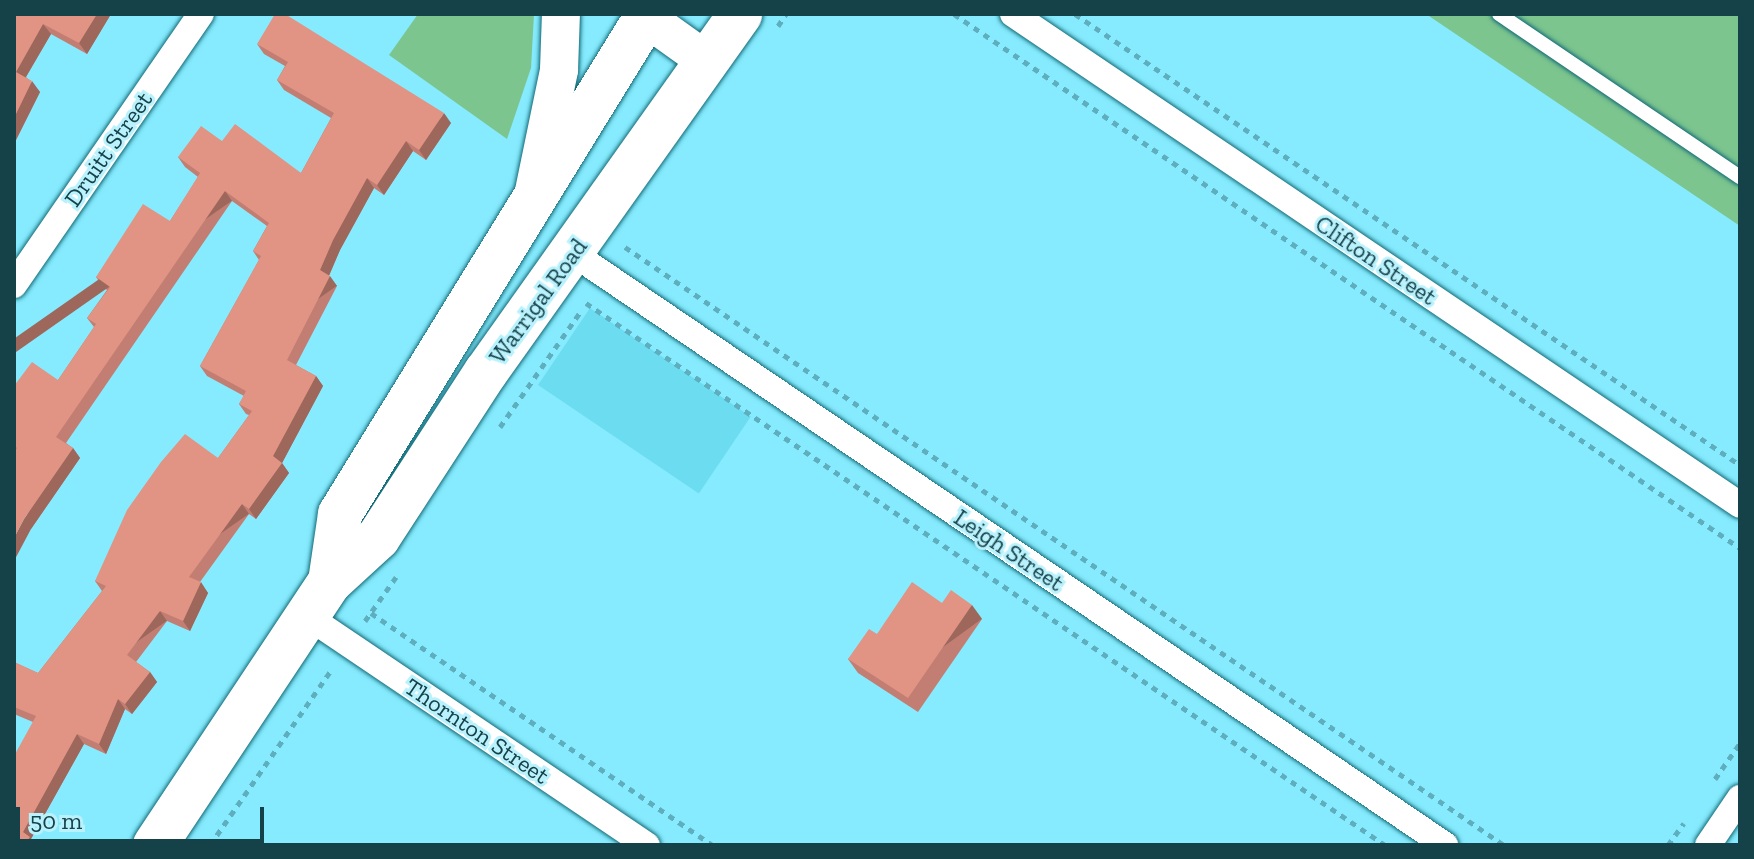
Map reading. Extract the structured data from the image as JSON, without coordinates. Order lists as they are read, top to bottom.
{
  "streets": {
    "highway": ["Warrigal Road"],
    "street": [
      "Druitt Street",
      "Clifton Street",
      "Leigh Street",
      "Thornton Street"
    ]
  },
  "crossings": [
    ["Warrigal Road", "Leigh Street"],
    ["Warrigal Road", "Thornton Street"]
  ],
  "scale_bar": "50 m"
}
